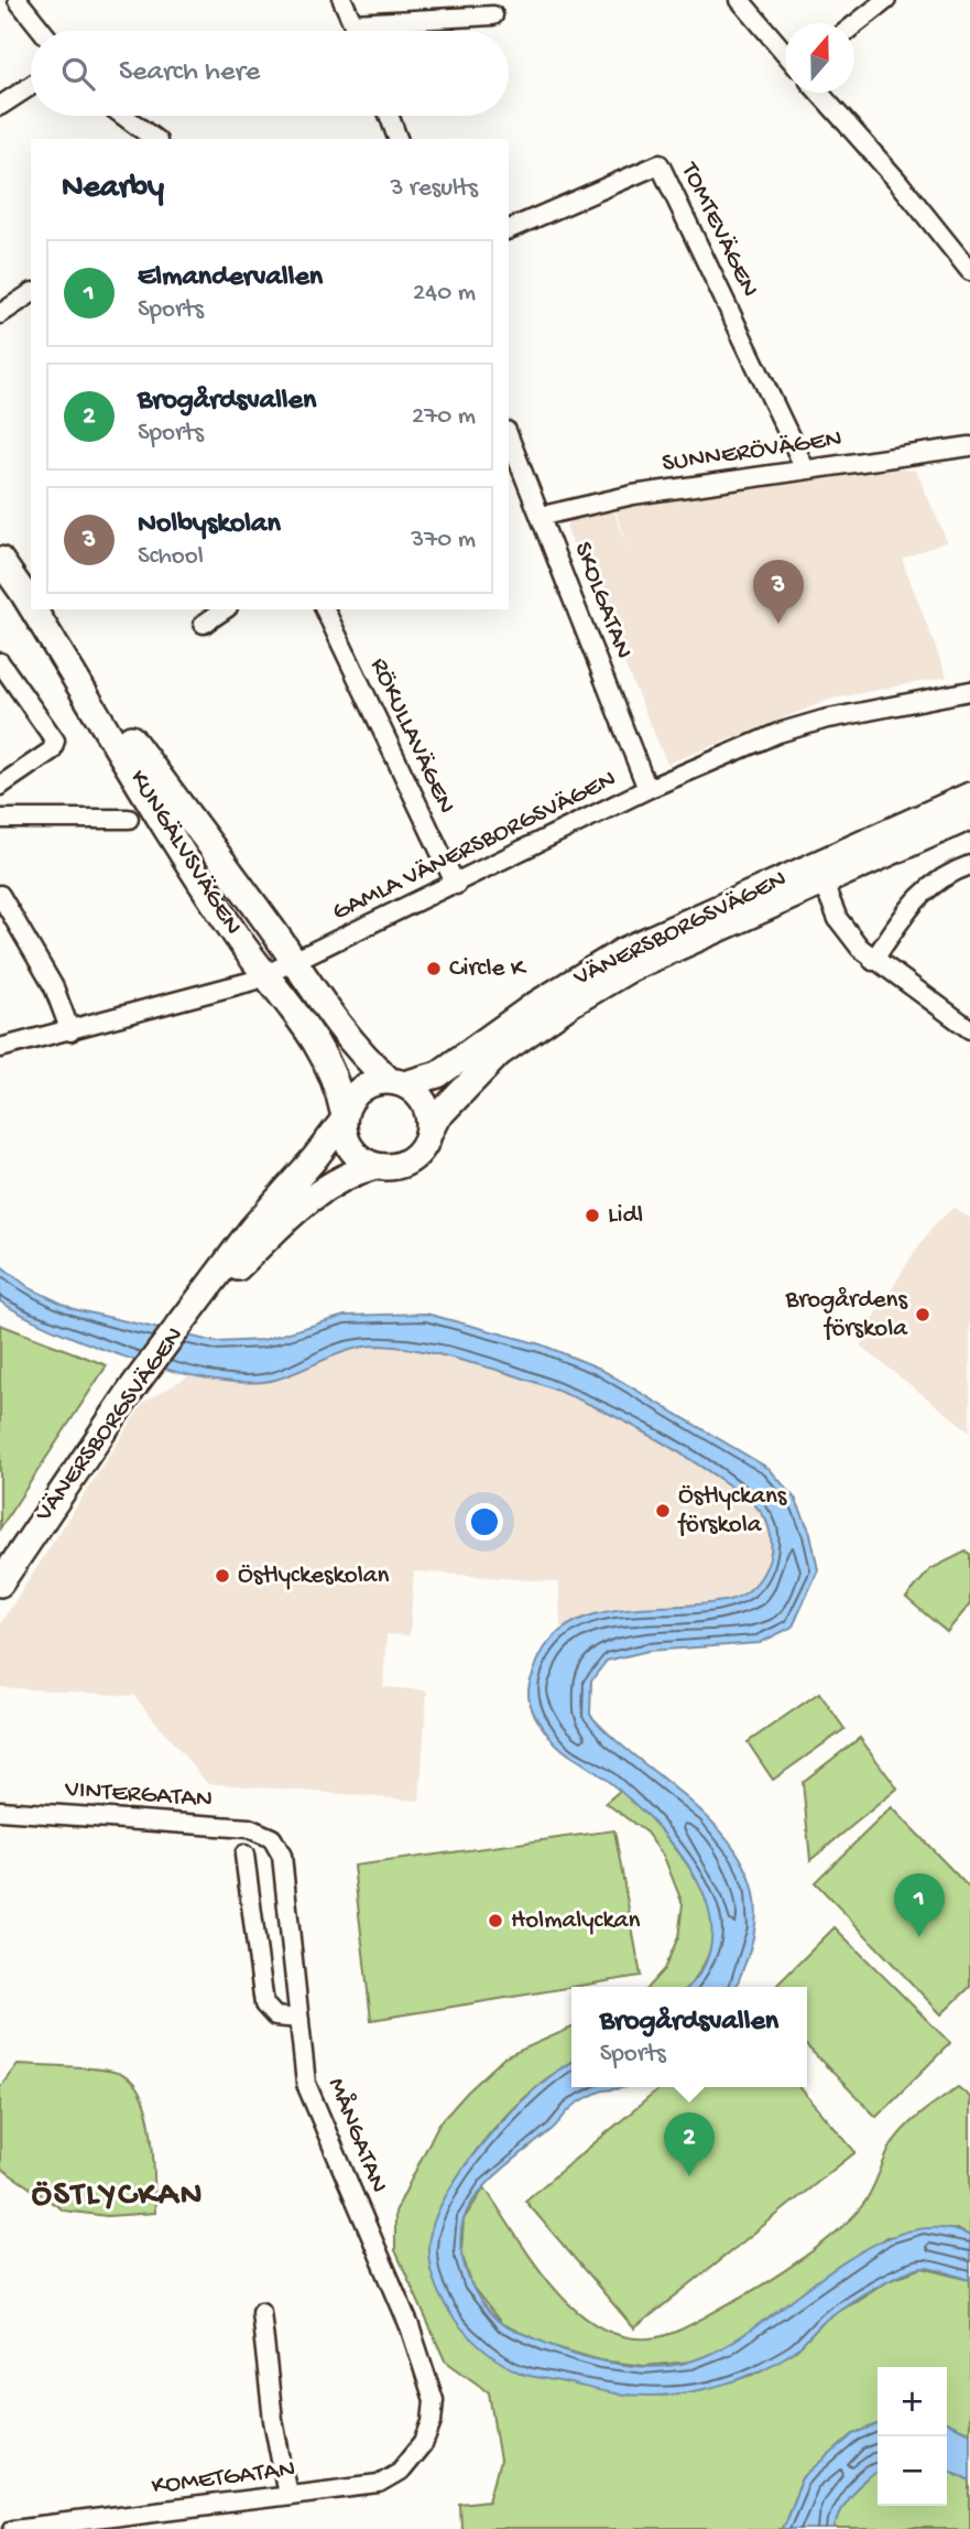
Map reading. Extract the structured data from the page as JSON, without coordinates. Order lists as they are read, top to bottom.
{
  "streets": {
    "main road": ["KUNGÄLVSVÄGEN", "VÄNERSBORGSVÄGEN"],
    "street": [
      "TOMTEVÄGEN",
      "SUNNERÖVÄGEN",
      "SKOLGATAN",
      "RÖKULLAVÄGEN",
      "GAMLA VÄNERSBORGSVÄGEN",
      "VINTERGATAN",
      "MÅNGATAN",
      "KOMETGATAN"
    ]
  },
  "crossings": [
    ["TOMTEVÄGEN", "SUNNERÖVÄGEN"],
    ["SUNNERÖVÄGEN", "SKOLGATAN"],
    ["SKOLGATAN", "GAMLA VÄNERSBORGSVÄGEN"],
    ["RÖKULLAVÄGEN", "GAMLA VÄNERSBORGSVÄGEN"],
    ["GAMLA VÄNERSBORGSVÄGEN", "KUNGÄLVSVÄGEN"],
    ["KUNGÄLVSVÄGEN", "VÄNERSBORGSVÄGEN"],
    ["VINTERGATAN", "MÅNGATAN"],
    ["MÅNGATAN", "KOMETGATAN"]
  ],
  "districts": ["ÖSTLYCKAN"],
  "places": [
    "Circle K",
    "Lidl",
    "Brogårdens förskola",
    "Östlyckans förskola",
    "Östlyckeskolan",
    "Holmalyckan"
  ],
  "north": "top",
  "page": {
    "search": "Search here",
    "heading": ["Nearby", "3 results"],
    "list": [
      {
        "mark": "1",
        "name": "Elmandervallen",
        "note": "Sports",
        "value": "240 m"
      },
      {
        "mark": "2",
        "name": "Brogårdsvallen",
        "note": "Sports",
        "value": "270 m"
      },
      {
        "mark": "3",
        "name": "Nolbyskolan",
        "note": "School",
        "value": "370 m"
      }
    ],
    "pins": ["3", "1", "2"],
    "popup": ["Brogårdsvallen", "Sports"],
    "map_buttons": ["+", "−"]
  }
}
